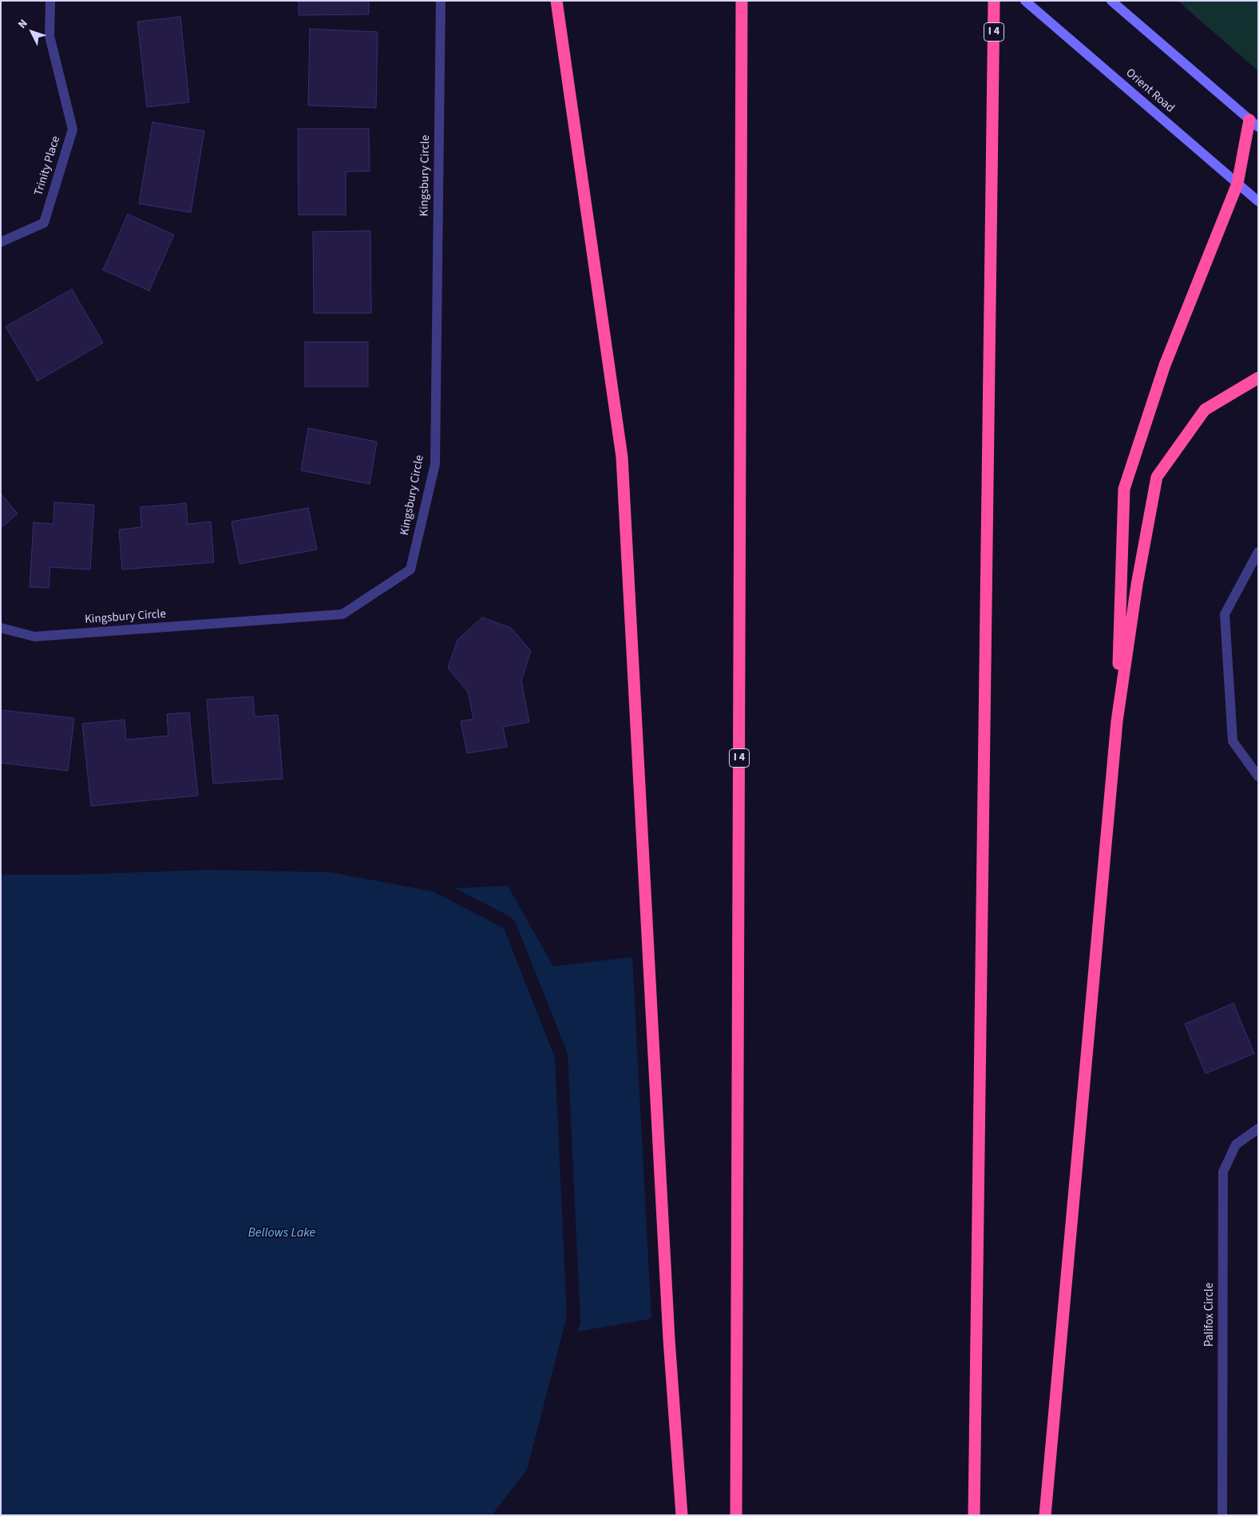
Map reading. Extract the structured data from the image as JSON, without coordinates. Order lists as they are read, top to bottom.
{
  "streets": {
    "highway": ["I 4"],
    "street": [
      "Orient Road",
      "Trinity Place",
      "Kingsbury Circle",
      "Palifox Circle"
    ]
  },
  "water": ["Bellows Lake"],
  "north": "top left"
}
